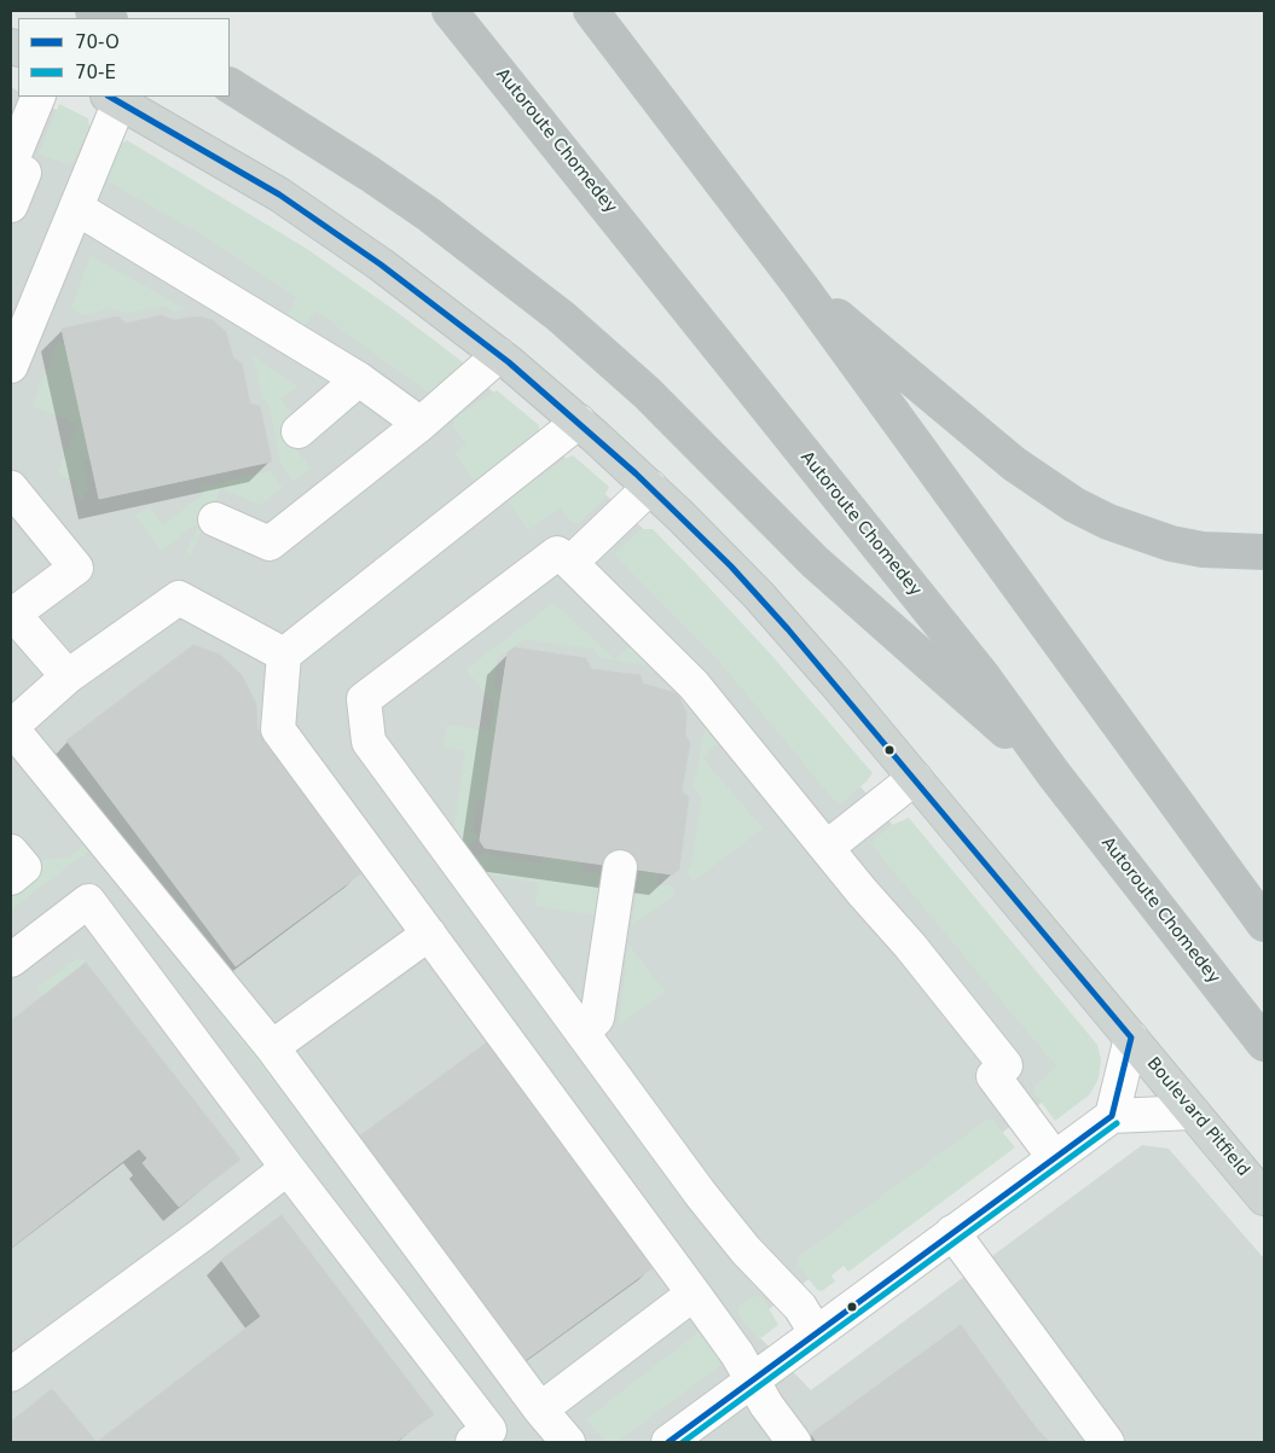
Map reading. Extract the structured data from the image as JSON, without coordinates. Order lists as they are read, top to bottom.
{
  "streets": {
    "highway": ["Autoroute Chomedey"],
    "main road": ["Boulevard Pitfield"]
  },
  "lines": ["transit line 70-O", "transit line 70-E"],
  "legend": ["70-O", "70-E"]
}
